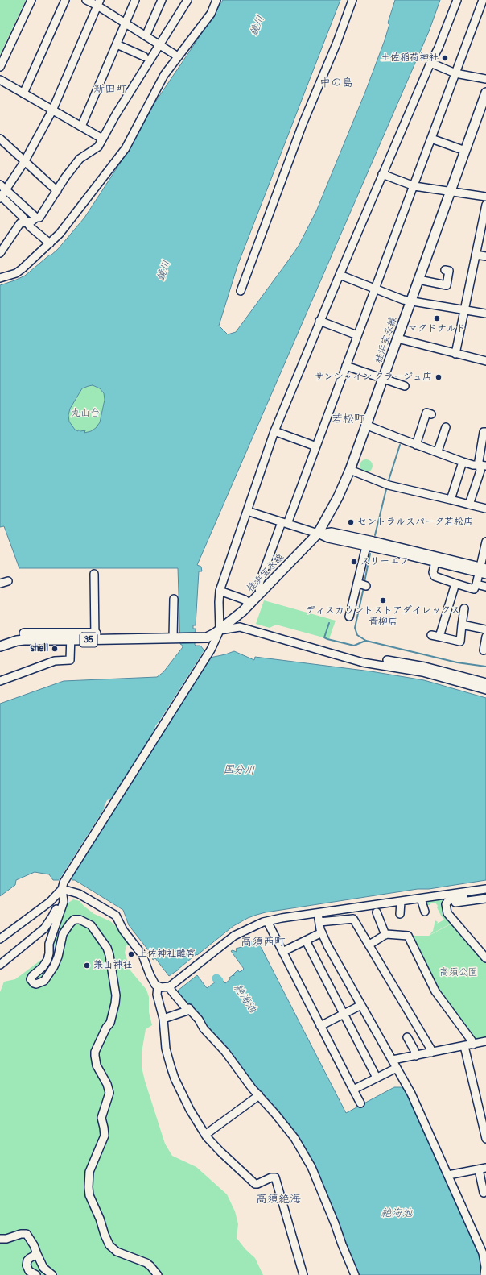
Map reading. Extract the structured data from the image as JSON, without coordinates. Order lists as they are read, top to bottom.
{
  "streets": {
    "main road": ["桂浜宝永線", "35"]
  },
  "crossings": [
    ["桂浜宝永線", "35"]
  ],
  "districts": [
    "中の島",
    "新田町",
    "若松町",
    "高須西町",
    "高須絶海"
  ],
  "water": ["鏡川", "国分川", "絶海池"],
  "parks": ["丸山台", "高須公園"],
  "places": [
    "土佐稲荷神社",
    "マクドナルド",
    "サンシャイン クラージュ店",
    "セントラルスパーク若松店",
    "スリーエフ",
    "ディスカウントストアダイレックス 青柳店",
    "shell",
    "土佐神社離宮",
    "兼山神社"
  ]
}
